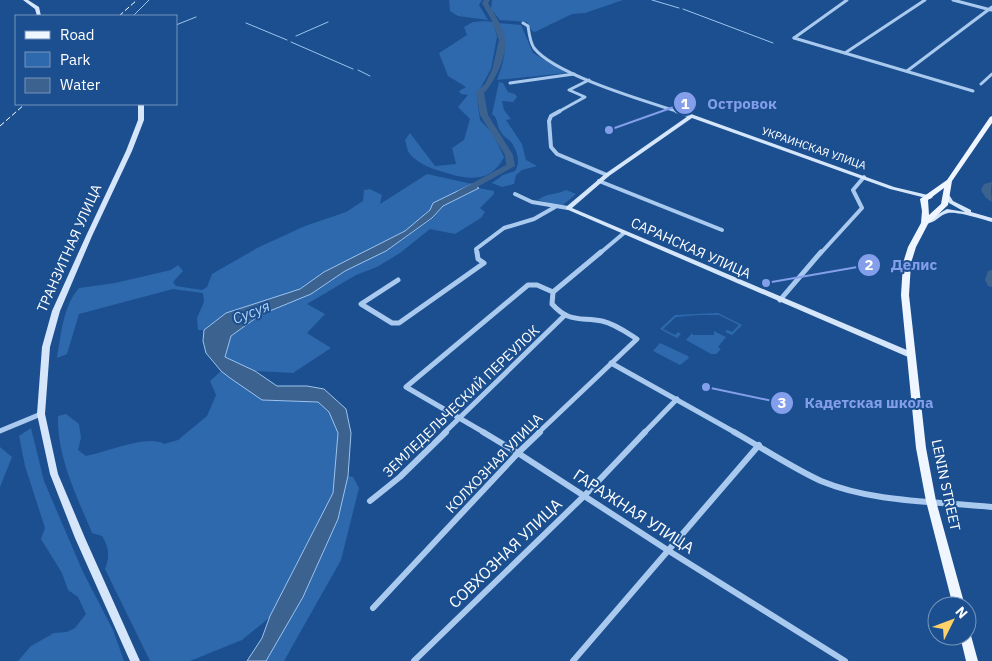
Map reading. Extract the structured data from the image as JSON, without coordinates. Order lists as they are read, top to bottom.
{
  "streets": {
    "main road": [
      "УКРАИНСКАЯ УЛИЦА",
      "ТРАНЗИТНАЯ УЛИЦА",
      "САРАНСКАЯ УЛИЦА",
      "LENIN STREET"
    ],
    "street": [
      "ЗЕМЛЕДЕЛЬЧЕСКИЙ ПЕРЕУЛОК",
      "КОЛХОЗНАЯ УЛИЦА",
      "ГАРАЖНАЯ УЛИЦА",
      "СОВХОЗНАЯ УЛИЦА"
    ]
  },
  "crossings": [
    ["УКРАИНСКАЯ УЛИЦА", "LENIN STREET"],
    ["САРАНСКАЯ УЛИЦА", "LENIN STREET"],
    ["ЗЕМЛЕДЕЛЬЧЕСКИЙ ПЕРЕУЛОК", "КОЛХОЗНАЯ УЛИЦА"],
    ["ЗЕМЛЕДЕЛЬЧЕСКИЙ ПЕРЕУЛОК", "ГАРАЖНАЯ УЛИЦА"],
    ["КОЛХОЗНАЯ УЛИЦА", "ГАРАЖНАЯ УЛИЦА"],
    ["ГАРАЖНАЯ УЛИЦА", "СОВХОЗНАЯ УЛИЦА"]
  ],
  "water": ["Сусуя"],
  "places": ["Островок", "Делис", "Кадетская школа"],
  "legend": ["Road", "Park", "Water"],
  "north": "top right"
}
